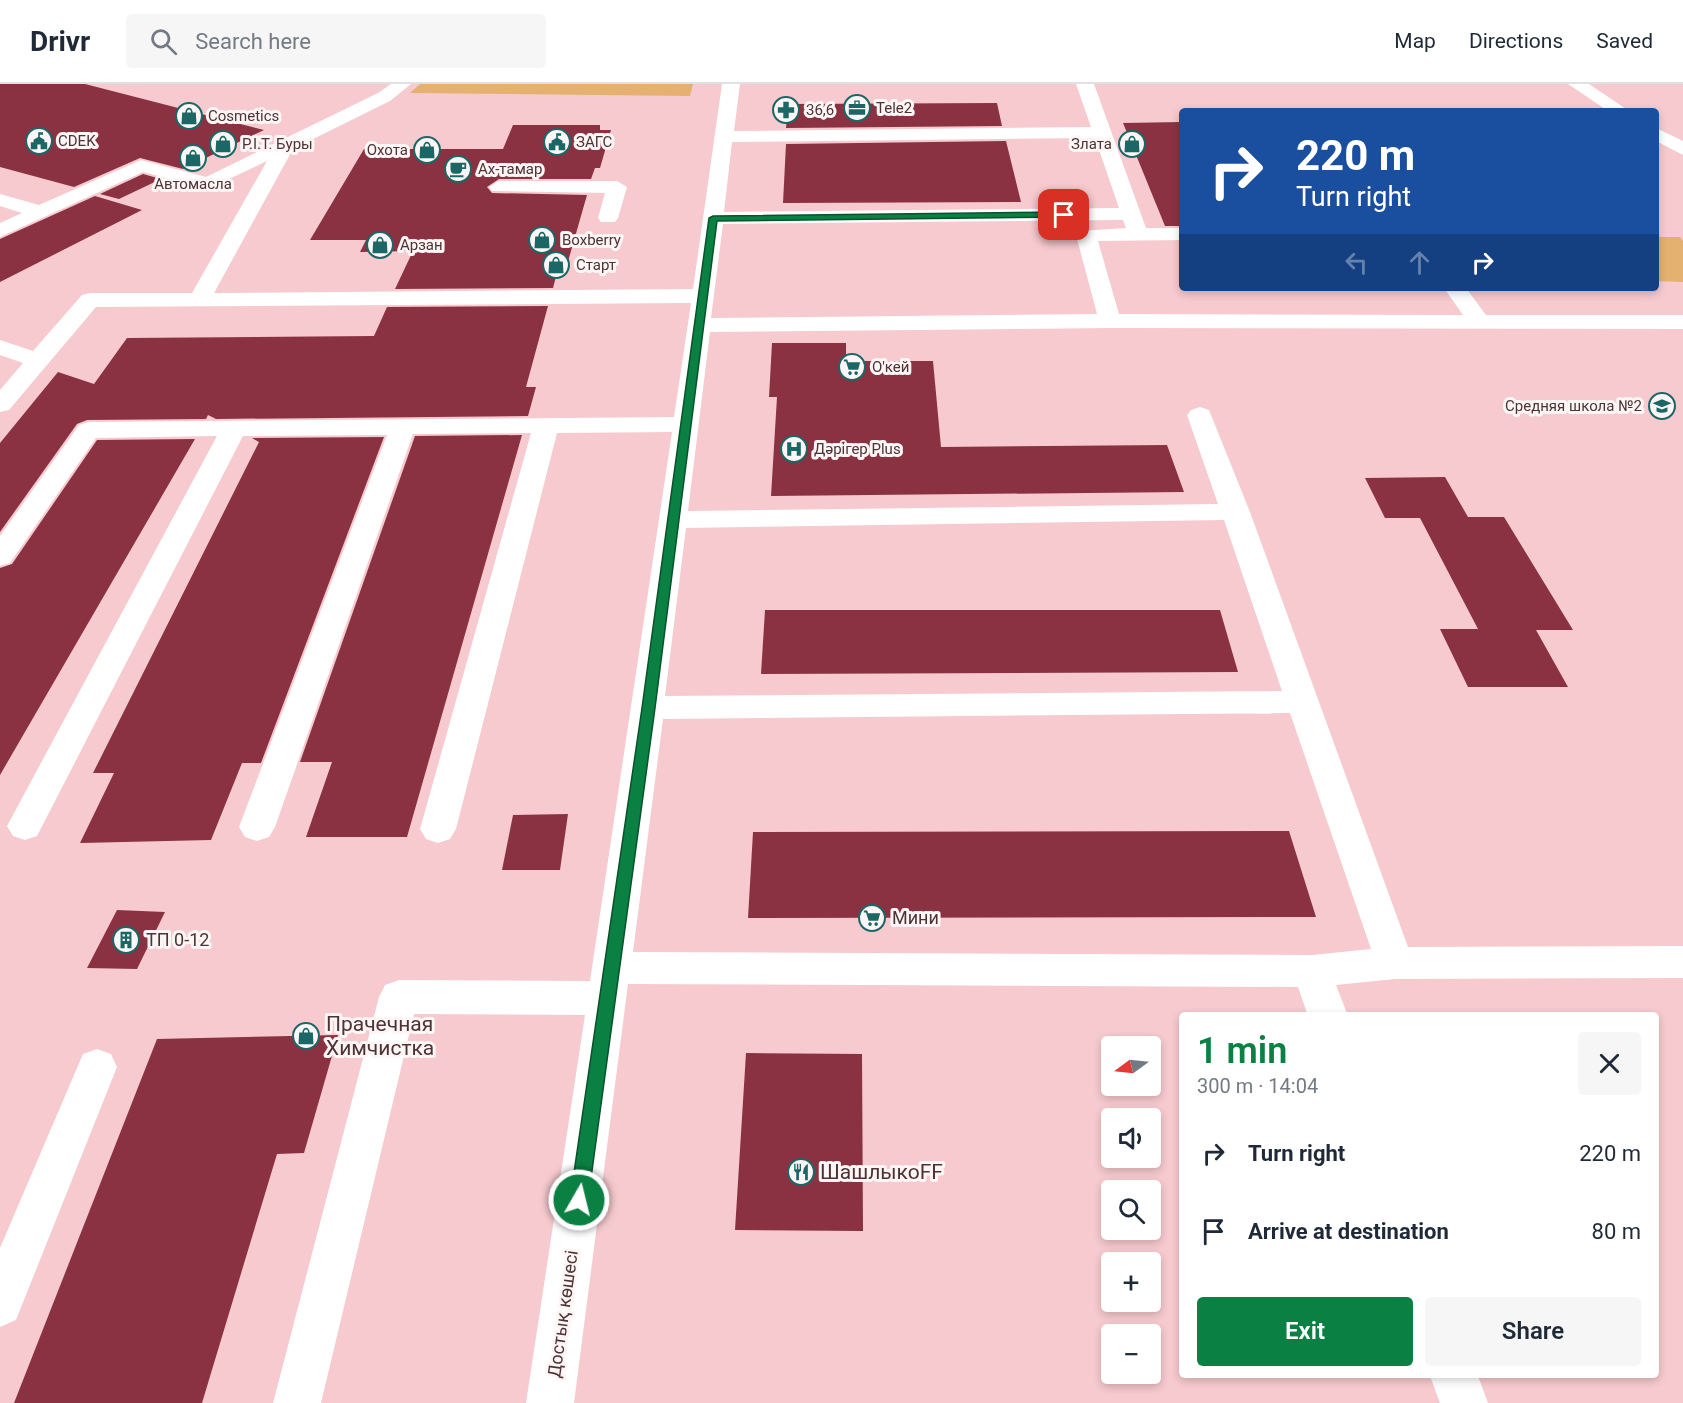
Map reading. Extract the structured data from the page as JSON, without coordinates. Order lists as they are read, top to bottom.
{
  "streets": {
    "street": ["Достық көшесі"]
  },
  "places": {
    "office": ["Tele2"],
    "pharmacy": ["36,6"],
    "shop": [
      "Cosmetics",
      "P.I.T. Буры",
      "Злата",
      "Охота",
      "Автомасла",
      "Boxberry",
      "Арзан",
      "Старт",
      "Прачечная Химчистка"
    ],
    "public building": ["CDEK", "ЗАГС"],
    "cafe": ["Ах-тамар"],
    "supermarket": ["О'кей", "Мини"],
    "school or university": ["Средняя школа №2"],
    "hospital": ["Дәрігер Plus"],
    "building": ["ТП 0-12"],
    "restaurant": ["ШашлыкоFF"]
  },
  "north": "left",
  "page": {
    "header": "Drivr",
    "search": "Search here",
    "nav": ["Map", "Directions", "Saved"],
    "turn": ["220 m", "Turn right"],
    "heading": ["1 min", "300 m · 14:04"],
    "map_buttons": ["+", "−"],
    "list": [
      {
        "name": "Turn right",
        "value": "220 m"
      },
      {
        "name": "Arrive at destination",
        "value": "80 m"
      }
    ],
    "buttons": ["Exit", "Share"]
  }
}
